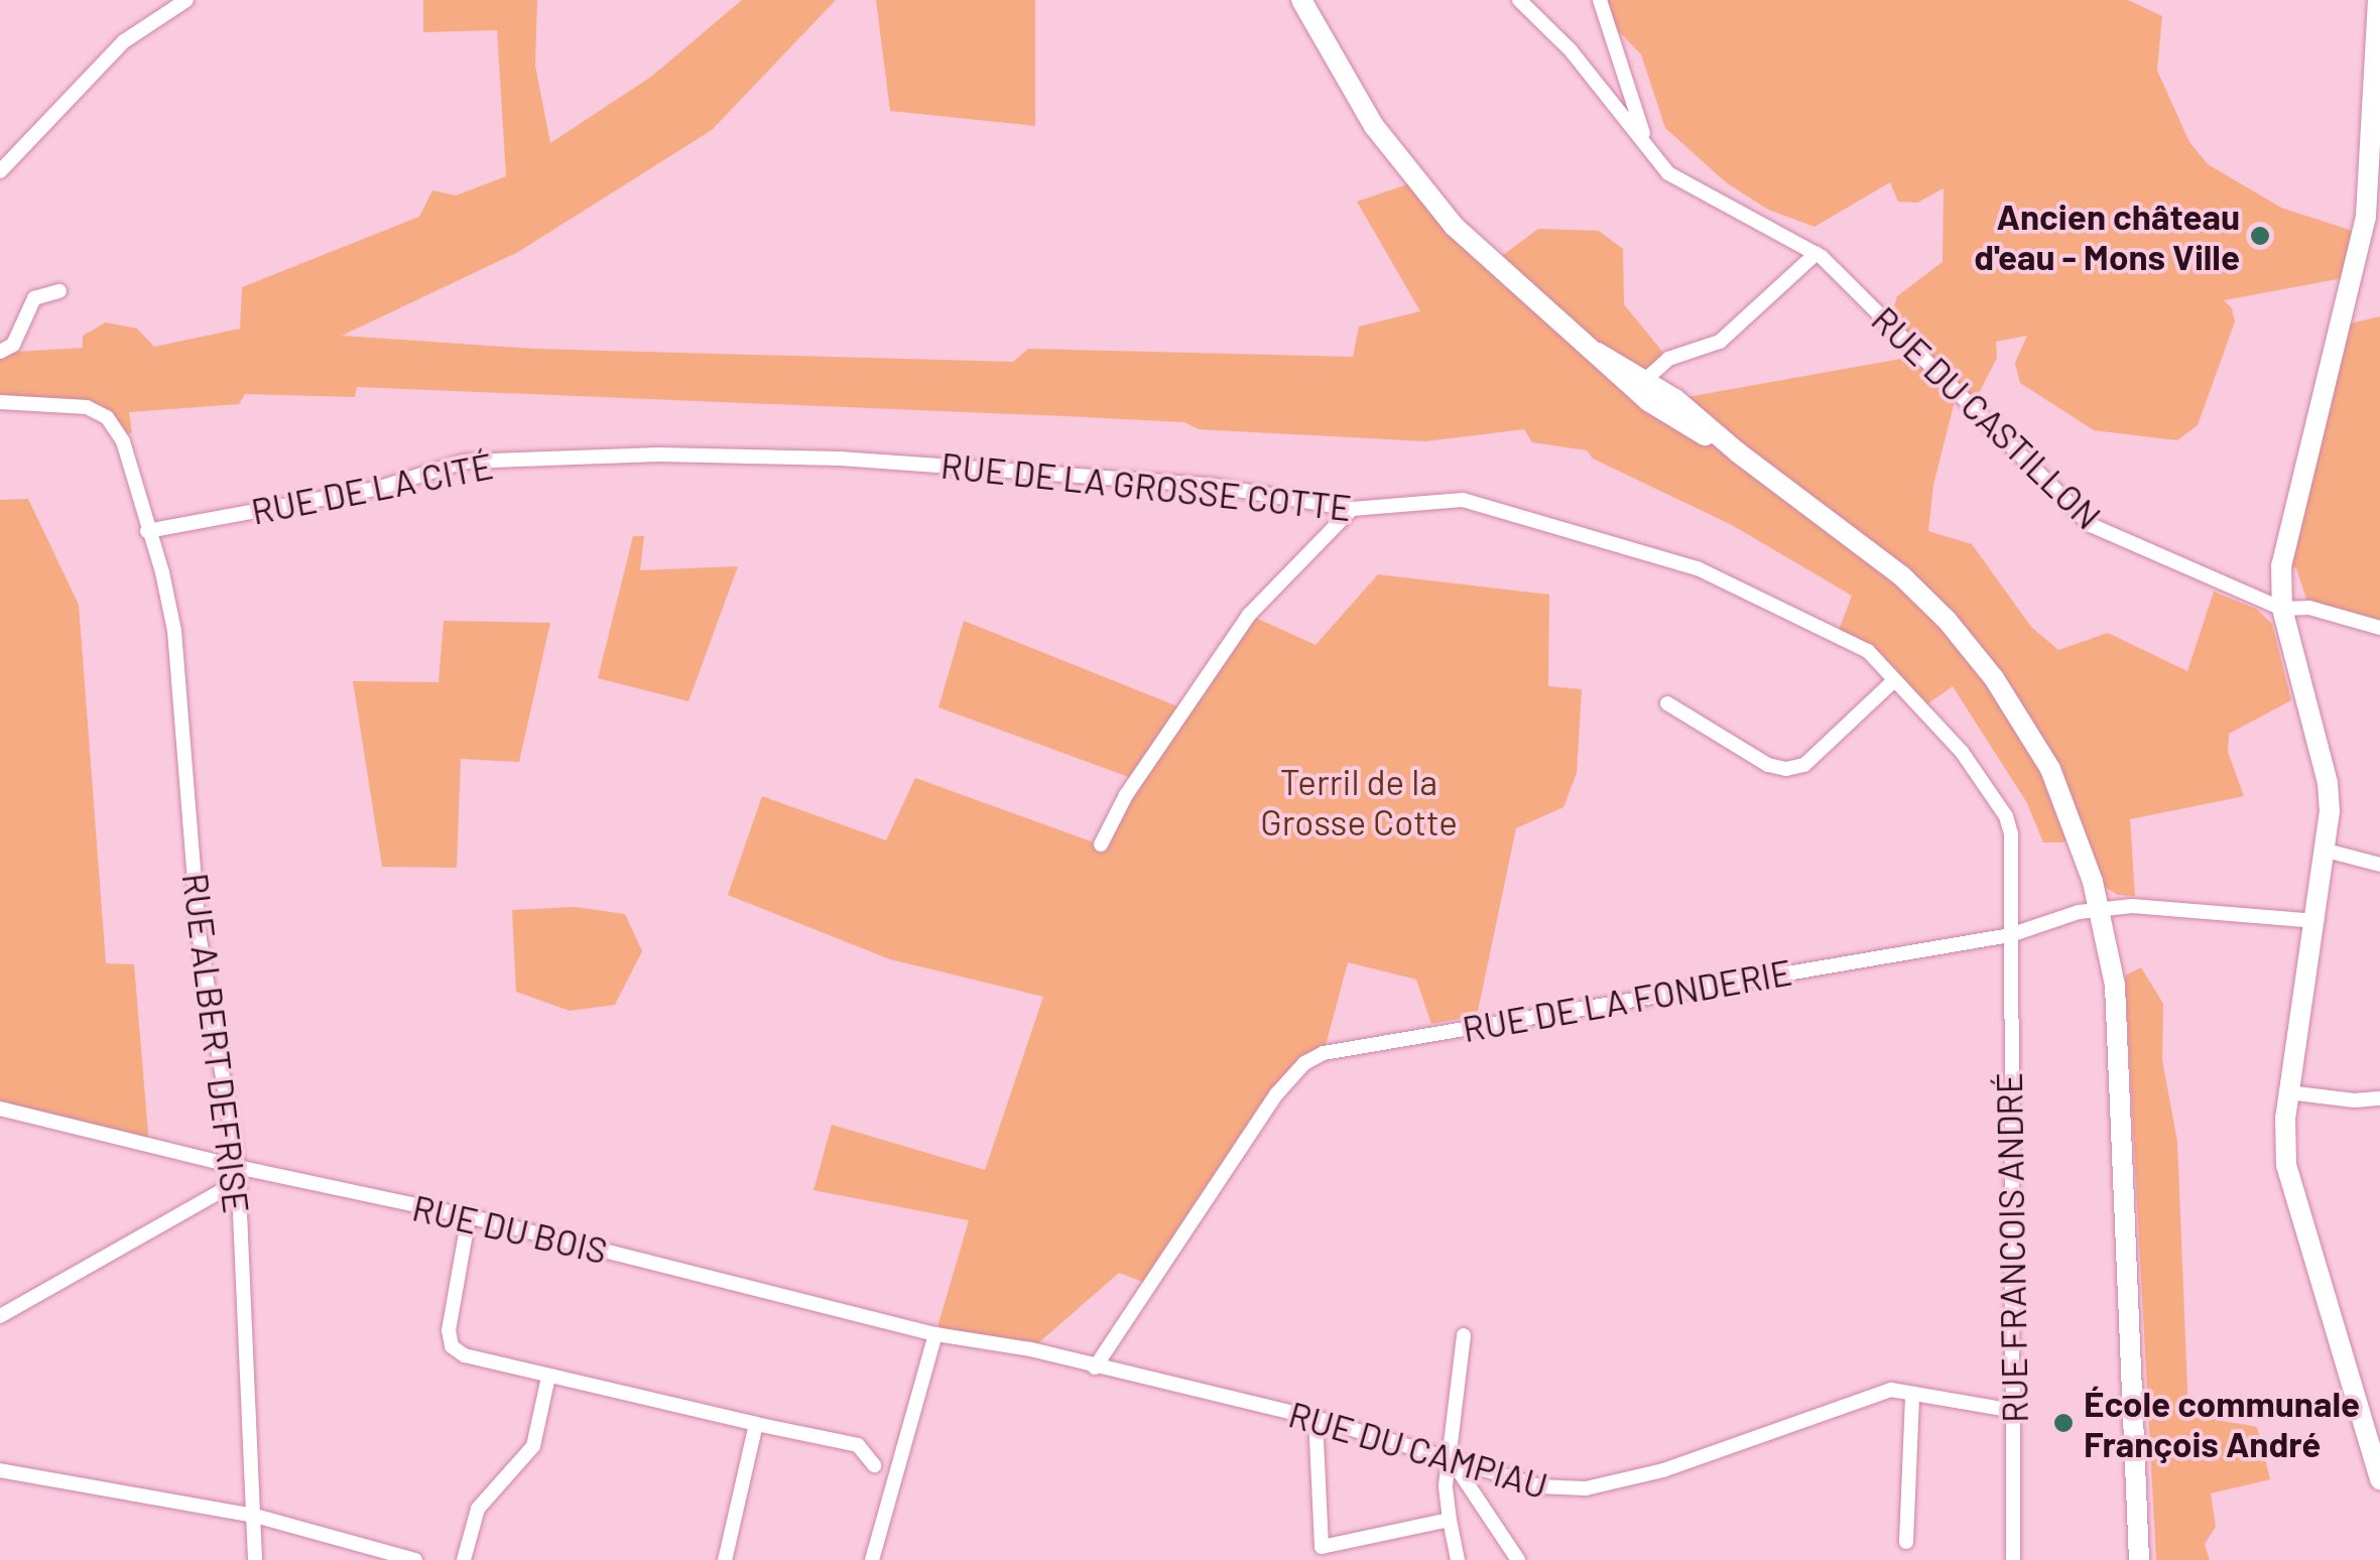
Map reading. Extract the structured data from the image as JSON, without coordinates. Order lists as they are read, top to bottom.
{
  "streets": {
    "street": [
      "RUE DU CASTILLON",
      "RUE DE LA GROSSE COTTE",
      "RUE DE LA CITÉ",
      "RUE DE LA FONDERIE",
      "RUE ALBERT DEFRISE",
      "RUE DU BOIS",
      "RUE FRANCOIS ANDRÉ",
      "RUE DU CAMPIAU"
    ]
  },
  "crossings": [
    ["RUE DE LA GROSSE COTTE", "RUE DE LA CITÉ"],
    ["RUE DE LA GROSSE COTTE", "RUE DE LA FONDERIE"],
    ["RUE DE LA GROSSE COTTE", "RUE FRANCOIS ANDRÉ"],
    ["RUE DE LA CITÉ", "RUE ALBERT DEFRISE"],
    ["RUE DE LA FONDERIE", "RUE FRANCOIS ANDRÉ"],
    ["RUE DE LA FONDERIE", "RUE DU CAMPIAU"],
    ["RUE ALBERT DEFRISE", "RUE DU BOIS"],
    ["RUE DU BOIS", "RUE DU CAMPIAU"],
    ["RUE FRANCOIS ANDRÉ", "RUE DU CAMPIAU"]
  ],
  "parks": ["Terril de la Grosse Cotte"],
  "places": ["Ancien château d'eau - Mons Ville", "École communale François André"]
}
